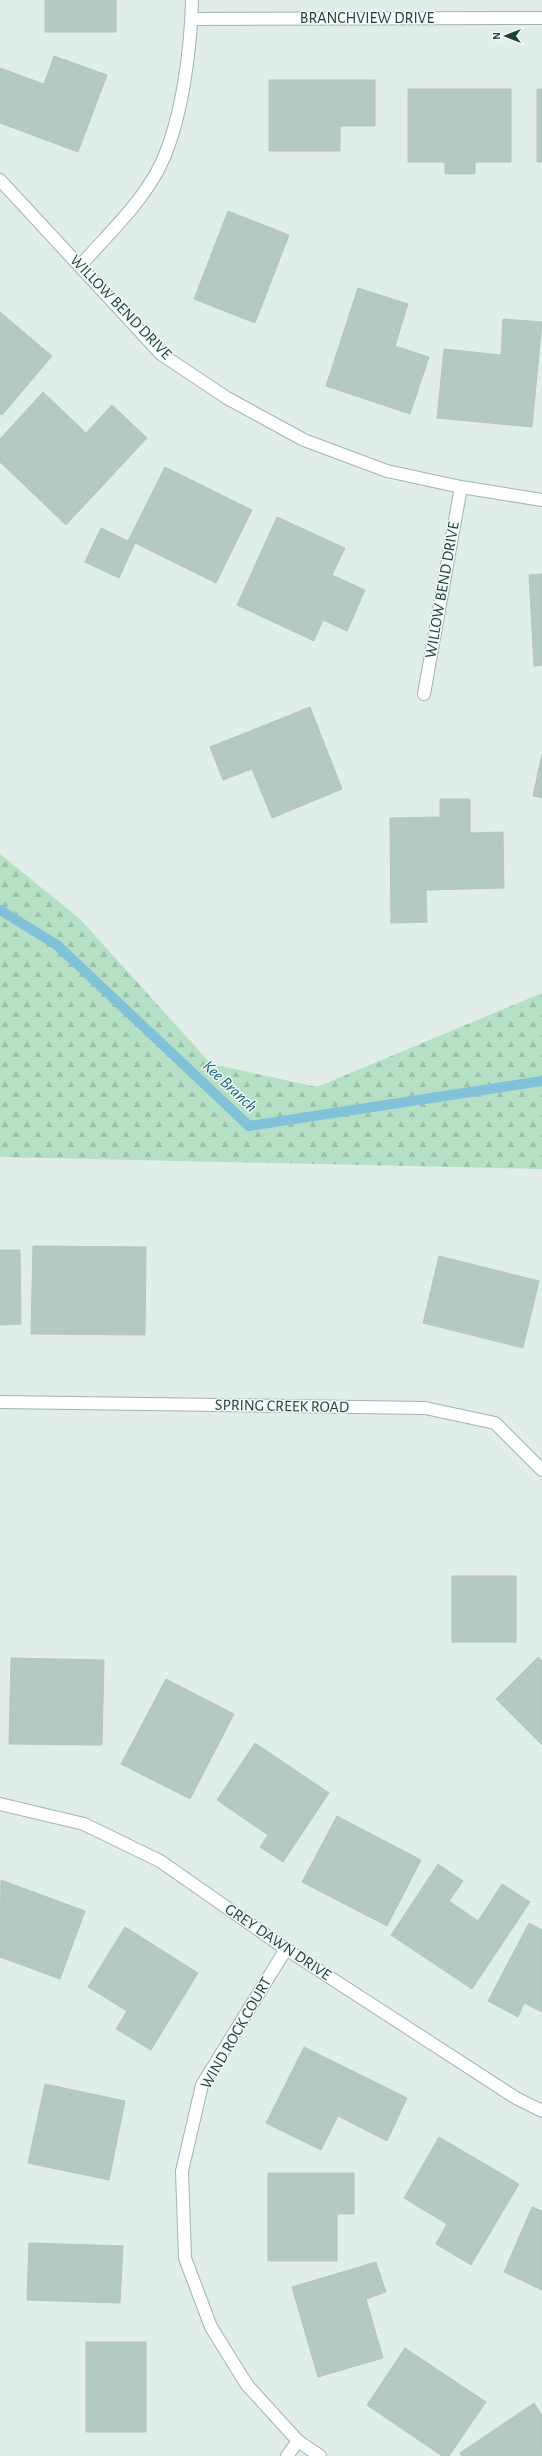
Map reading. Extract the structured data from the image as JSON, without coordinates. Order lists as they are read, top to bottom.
{
  "streets": {
    "street": [
      "BRANCHVIEW DRIVE",
      "WILLOW BEND DRIVE",
      "SPRING CREEK ROAD",
      "GREY DAWN DRIVE",
      "WIND ROCK COURT"
    ]
  },
  "crossings": [
    ["GREY DAWN DRIVE", "WIND ROCK COURT"]
  ],
  "water": ["Kee Branch"],
  "north": "left"
}
